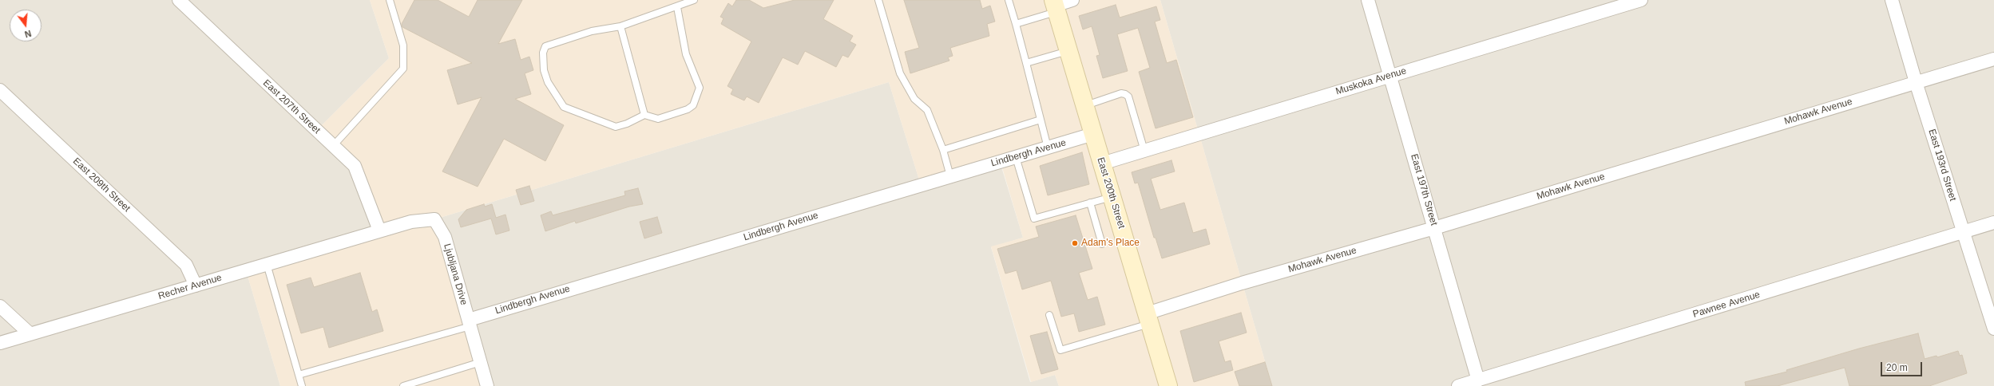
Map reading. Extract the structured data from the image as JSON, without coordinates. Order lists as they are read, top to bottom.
{
  "streets": {
    "street": [
      "Muskoka Avenue",
      "East 207th Street",
      "Mohawk Avenue",
      "Lindbergh Avenue",
      "East 193rd Street",
      "East 209th Street",
      "East 197th Street",
      "East 200th Street",
      "Ljubljana Drive",
      "Recher Avenue",
      "Pawnee Avenue"
    ]
  },
  "crossings": [
    ["Muskoka Avenue", "East 197th Street"],
    ["Muskoka Avenue", "East 200th Street"],
    ["East 207th Street", "Ljubljana Drive"],
    ["East 207th Street", "Recher Avenue"],
    ["Mohawk Avenue", "East 193rd Street"],
    ["Mohawk Avenue", "East 197th Street"],
    ["Mohawk Avenue", "East 200th Street"],
    ["Lindbergh Avenue", "East 200th Street"],
    ["Lindbergh Avenue", "Ljubljana Drive"],
    ["East 193rd Street", "Pawnee Avenue"],
    ["East 209th Street", "Recher Avenue"],
    ["East 197th Street", "Pawnee Avenue"],
    ["Ljubljana Drive", "Recher Avenue"]
  ],
  "places": ["Adam's Place"],
  "scale_bar": "20 m",
  "north": "bottom"
}
